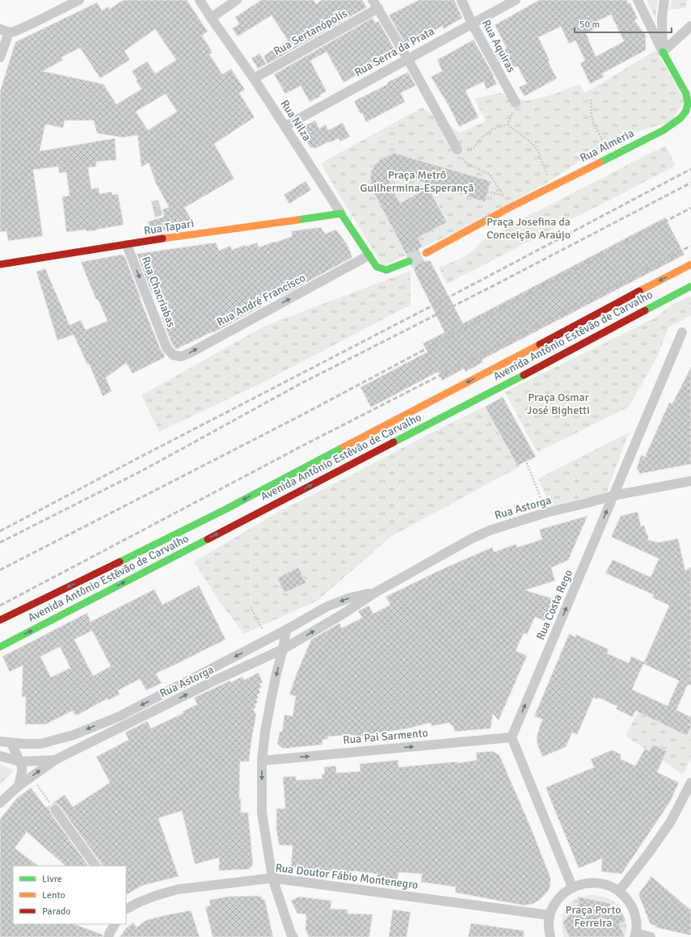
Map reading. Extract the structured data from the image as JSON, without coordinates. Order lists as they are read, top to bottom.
{
  "streets": {
    "main road": [
      "Rua Nilza",
      "Rua Almeria",
      "Rua Tapari",
      "Avenida Antônio Estêvão de Carvalho"
    ],
    "street": [
      "Rua Sertanópolis",
      "Rua Aquiras",
      "Rua Serra da Prata",
      "Rua Chacriabas",
      "Rua André Francisco",
      "Rua Astorga",
      "Rua Costa Rego",
      "Rua Pai Sarmento",
      "Rua Doutor Fábio Montenegro"
    ]
  },
  "crossings": [
    ["Rua Sertanópolis", "Rua Nilza"],
    ["Rua Aquiras", "Rua Serra da Prata"],
    ["Rua Serra da Prata", "Rua Nilza"],
    ["Rua Nilza", "Rua Tapari"],
    ["Rua Nilza", "Rua André Francisco"],
    ["Rua Tapari", "Rua Chacriabas"],
    ["Rua Chacriabas", "Rua André Francisco"],
    ["Rua Astorga", "Rua Costa Rego"],
    ["Rua Costa Rego", "Rua Pai Sarmento"]
  ],
  "one_way": [
    "Rua Chacriabas",
    "Rua André Francisco",
    "Rua Costa Rego",
    "Rua Pai Sarmento"
  ],
  "parks": [
    "Praça Metrô Guilhermina-Esperançã",
    "Praça Josefina da Conceição Araújo",
    "Praça Osmar José Bighetti",
    "Praça Porto Ferreira"
  ],
  "legend": ["Livre", "Lento", "Parado"],
  "scale_bar": "50 m"
}
